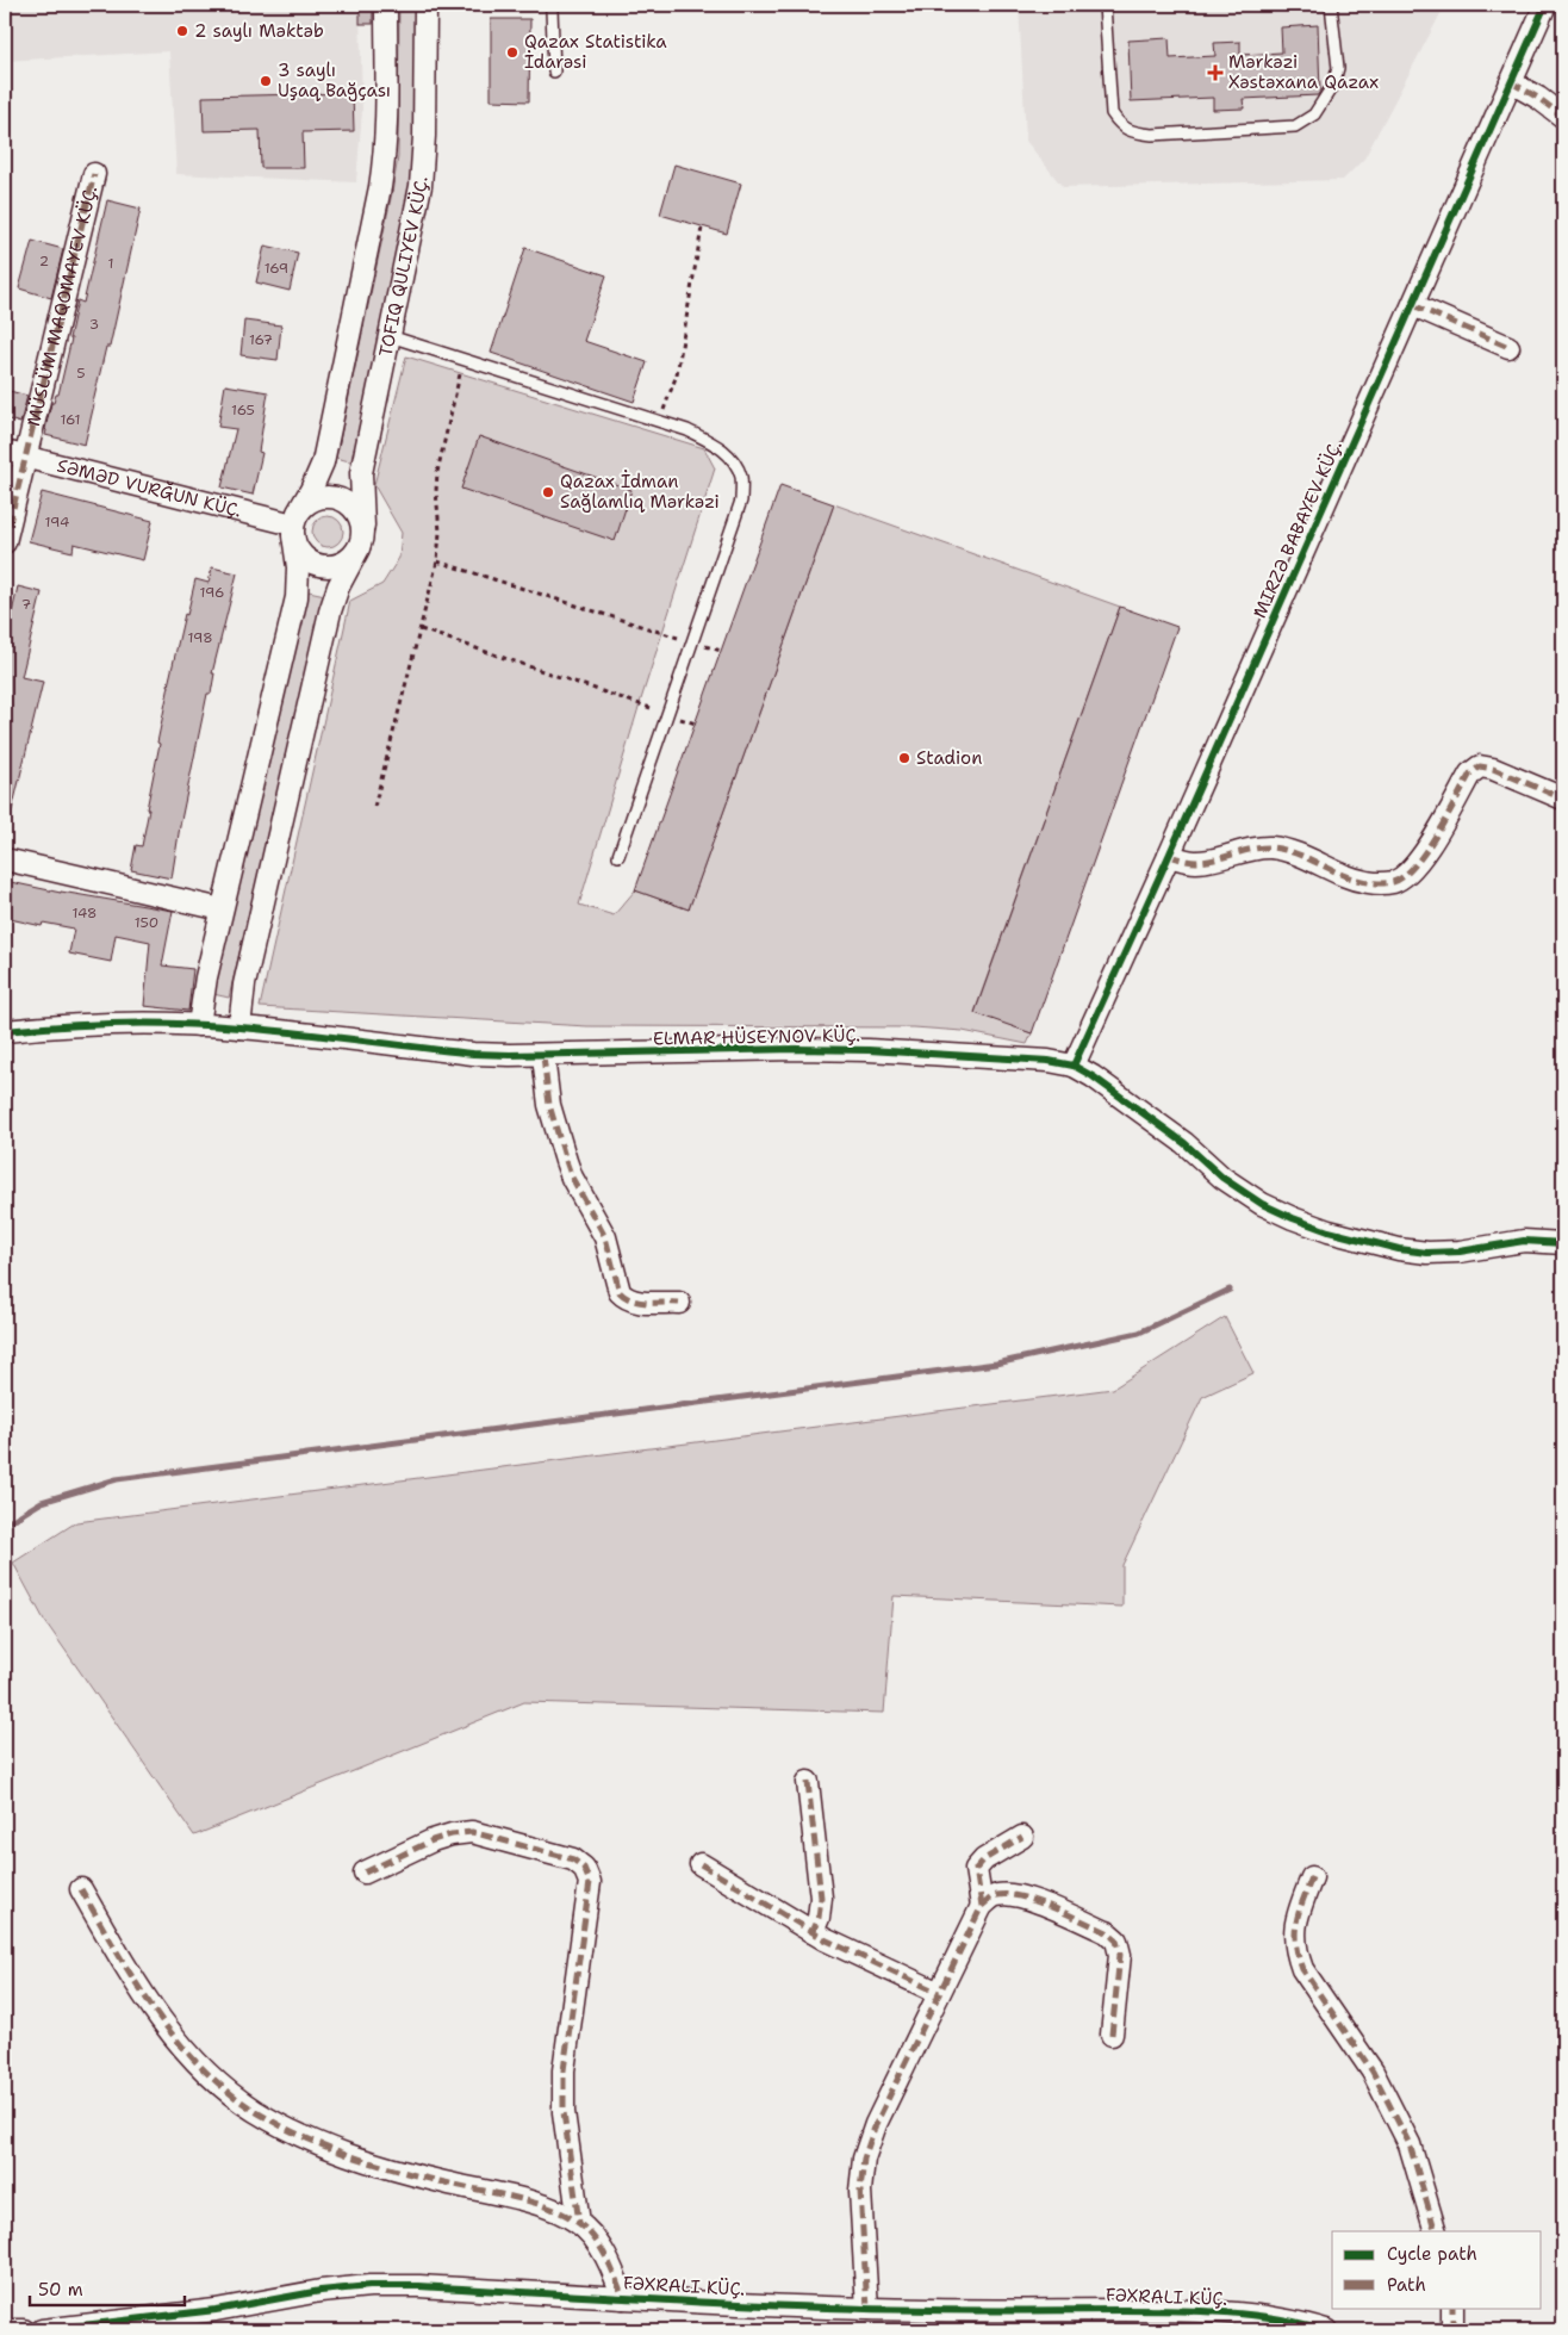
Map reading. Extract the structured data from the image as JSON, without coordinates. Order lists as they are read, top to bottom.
{
  "streets": {
    "street": [
      "TOFIQ QULIYEV KÜÇ.",
      "MÜSLÜM MAQOMAYEV KÜÇ.",
      "SƏMƏD VURĞUN KÜÇ.",
      "MIRZƏ BABAYEV KÜÇ.",
      "ELMAR HÜSEYNOV KÜÇ."
    ],
    "cycle path": ["FƏXRALI KÜÇ."]
  },
  "crossings": [
    ["TOFIQ QULIYEV KÜÇ.", "SƏMƏD VURĞUN KÜÇ."],
    ["TOFIQ QULIYEV KÜÇ.", "ELMAR HÜSEYNOV KÜÇ."],
    ["MÜSLÜM MAQOMAYEV KÜÇ.", "SƏMƏD VURĞUN KÜÇ."],
    ["MIRZƏ BABAYEV KÜÇ.", "ELMAR HÜSEYNOV KÜÇ."]
  ],
  "places": {
    "other": [
      "2 saylı Məktəb",
      "Qazax Statistika İdarəsi",
      "3 saylı Uşaq Bağçası",
      "Qazax İdman Sağlamlıq Mərkəzi",
      "Stadion"
    ],
    "health": ["Mərkəzi Xəstəxana Qazax"]
  },
  "house_numbers": [
    "2",
    "1",
    "169",
    "3",
    "167",
    "5",
    "165",
    "161",
    "194",
    "196",
    "7",
    "198",
    "148",
    "150"
  ],
  "legend": ["Cycle path", "Path"],
  "scale_bar": "50 m"
}
